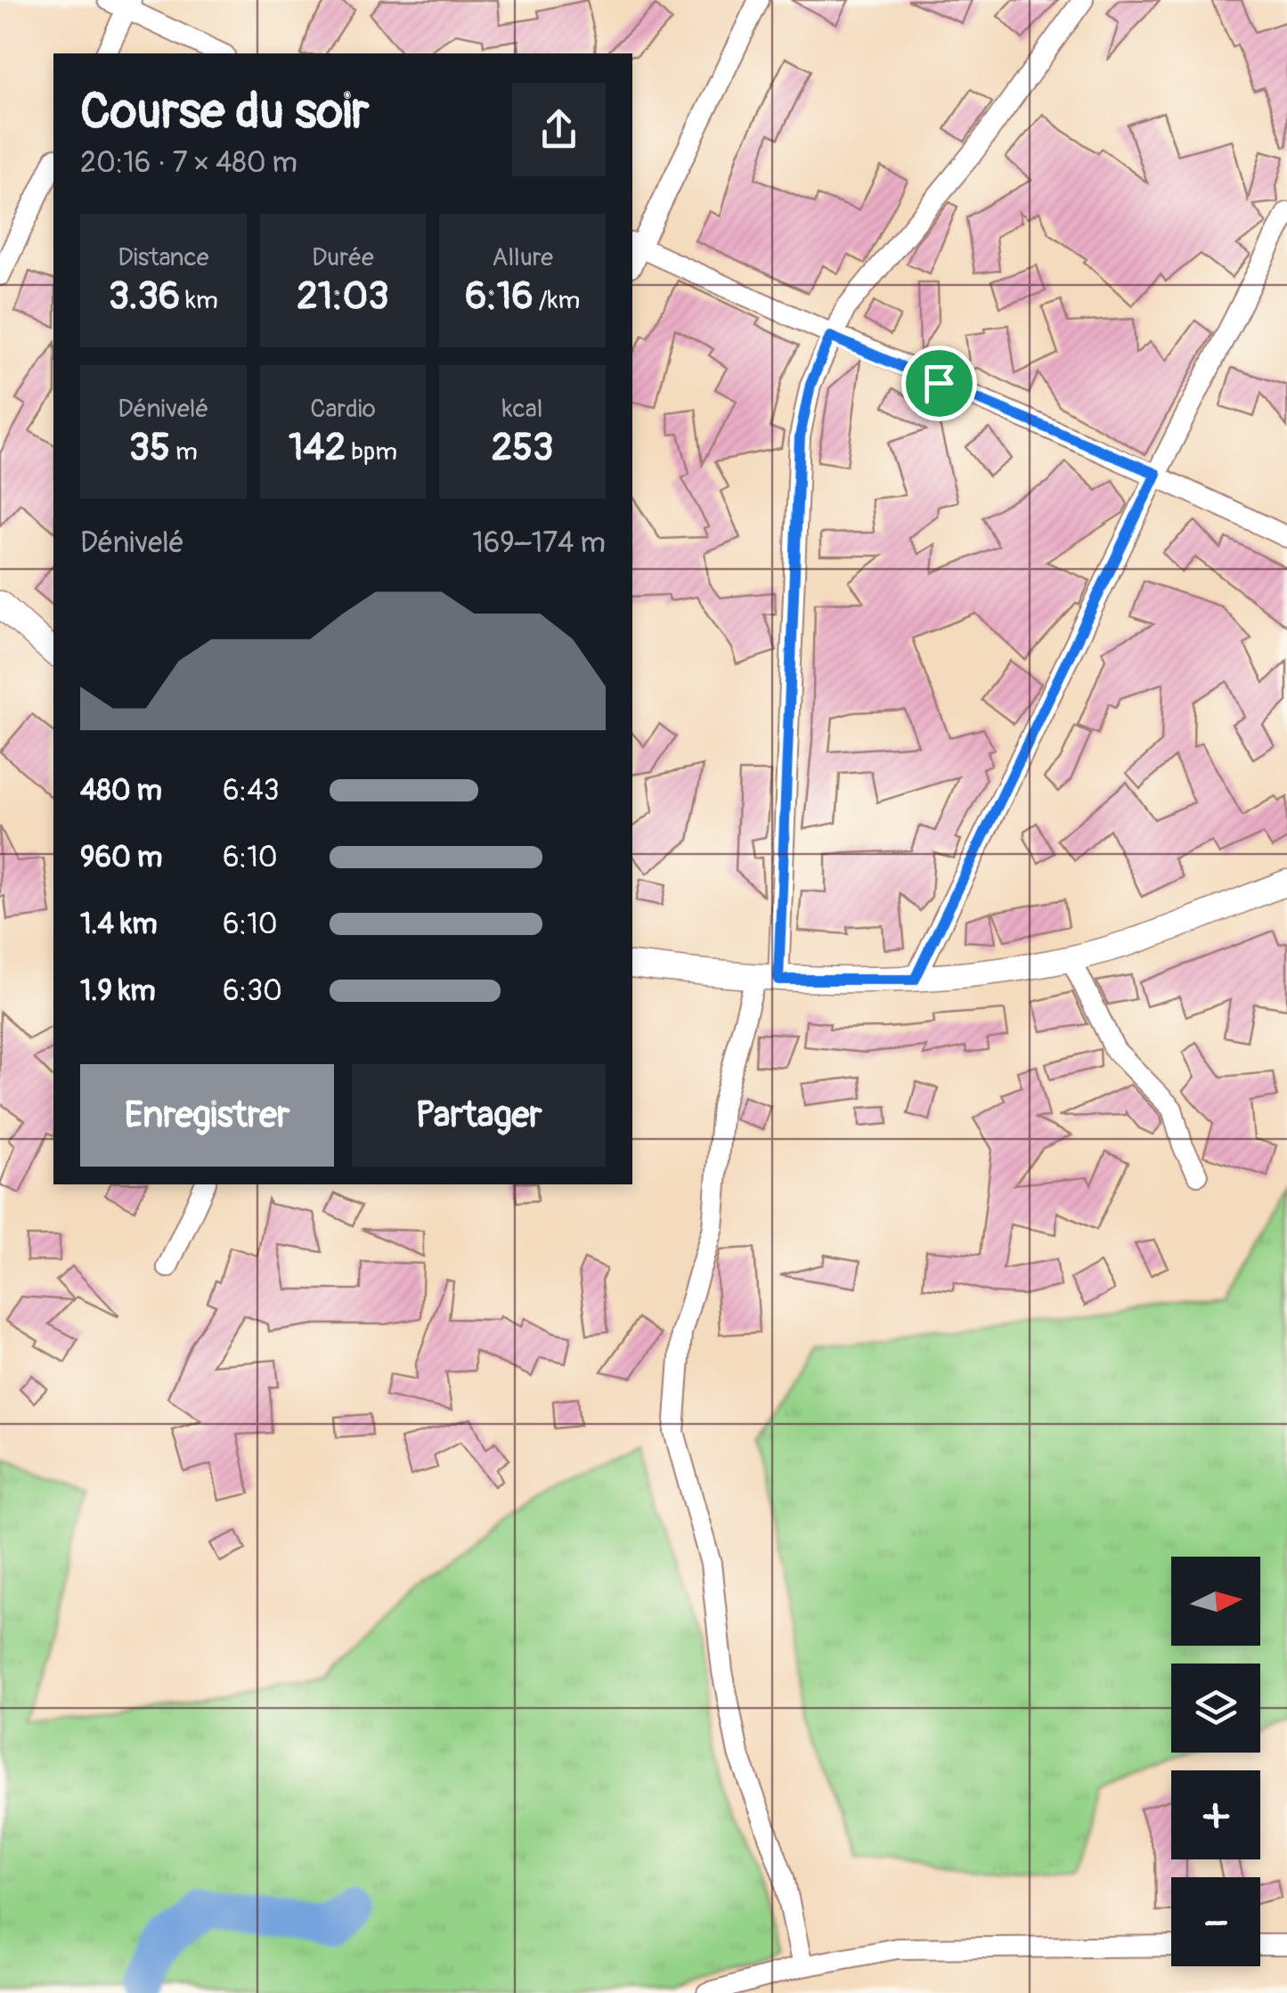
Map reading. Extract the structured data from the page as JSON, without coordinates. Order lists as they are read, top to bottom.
{
  "north": "right",
  "page": {
    "heading": ["Course du soir", "20:16 · 7 × 480 m"],
    "stats": [
      ["Distance", "3.36 km"],
      ["Durée", "21:03"],
      ["Allure", "6:16 /km"],
      ["Dénivelé", "35 m"],
      ["Cardio", "142 bpm"],
      ["kcal", "253"]
    ],
    "chart": ["Dénivelé", "169–174 m"],
    "list": [
      {
        "name": "480 m",
        "note": "6:43"
      },
      {
        "name": "960 m",
        "note": "6:10"
      },
      {
        "name": "1.4 km",
        "note": "6:10"
      },
      {
        "name": "1.9 km",
        "note": "6:30"
      }
    ],
    "buttons": ["Enregistrer", "Partager"],
    "map_buttons": ["+", "−"]
  }
}
